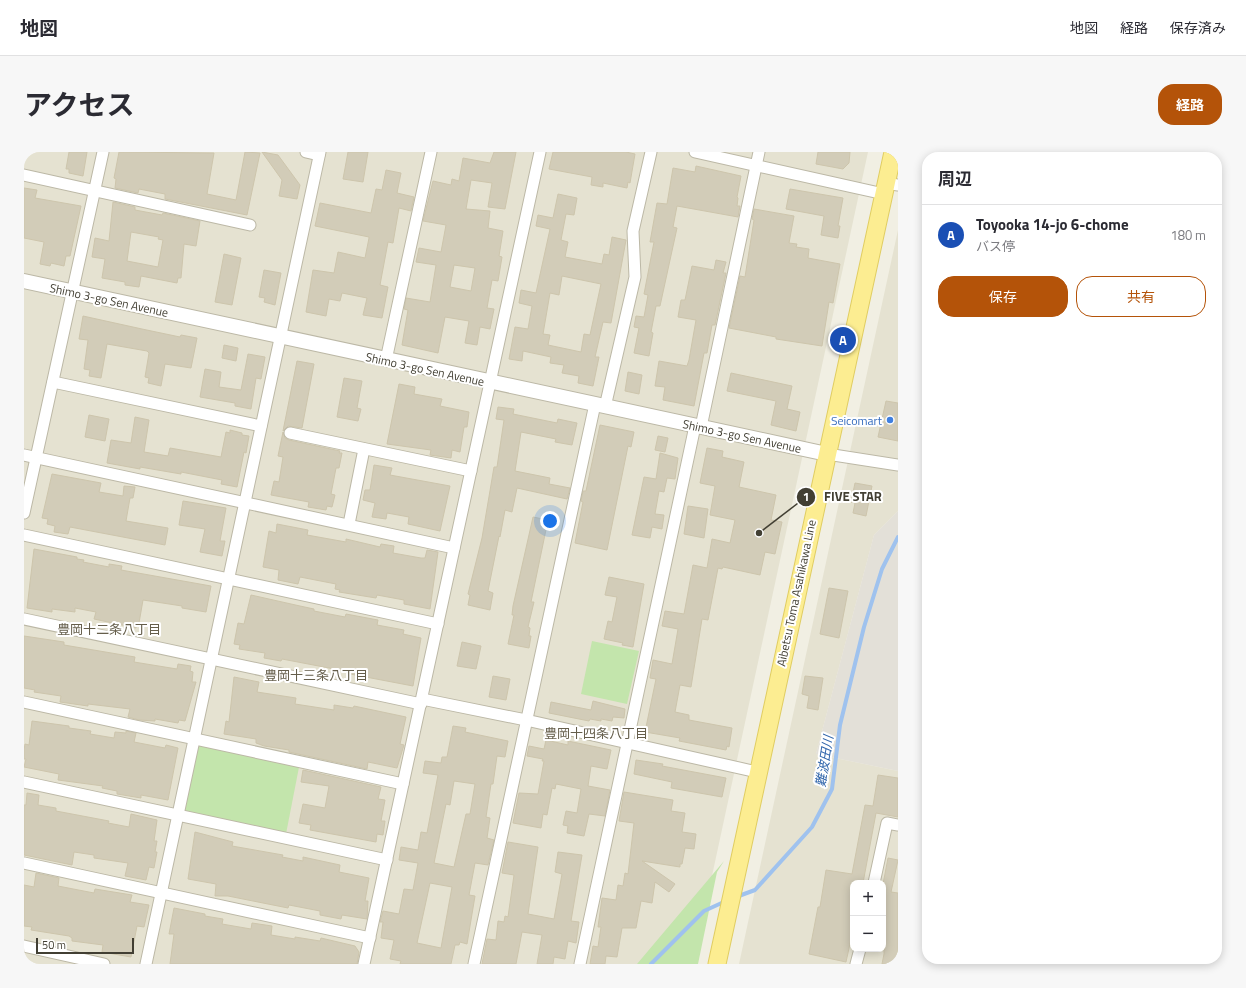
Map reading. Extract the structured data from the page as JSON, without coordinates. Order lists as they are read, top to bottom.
{
  "streets": {
    "main road": ["Aibetsu Toma Asahikawa Line"],
    "street": ["Shimo 3-go Sen Avenue"]
  },
  "crossings": [
    ["Shimo 3-go Sen Avenue", "Aibetsu Toma Asahikawa Line"]
  ],
  "districts": ["豊岡十二条八丁目", "豊岡十三条八丁目", "豊岡十四条八丁目"],
  "water": ["難波田川"],
  "places": ["Seicomart", "FIVE STAR"],
  "scale_bar": "50 m",
  "page": {
    "header": "地図",
    "nav": ["地図", "経路", "保存済み"],
    "title": "アクセス",
    "buttons": [
      "経路",
      ["保存", "共有"]
    ],
    "heading": "周辺",
    "list": [
      {
        "mark": "A",
        "name": "Toyooka 14-jo 6-chome",
        "note": "バス停",
        "value": "180 m"
      }
    ],
    "pins": "A",
    "map_buttons": ["+", "−"],
    "scale": "50 m"
  }
}
